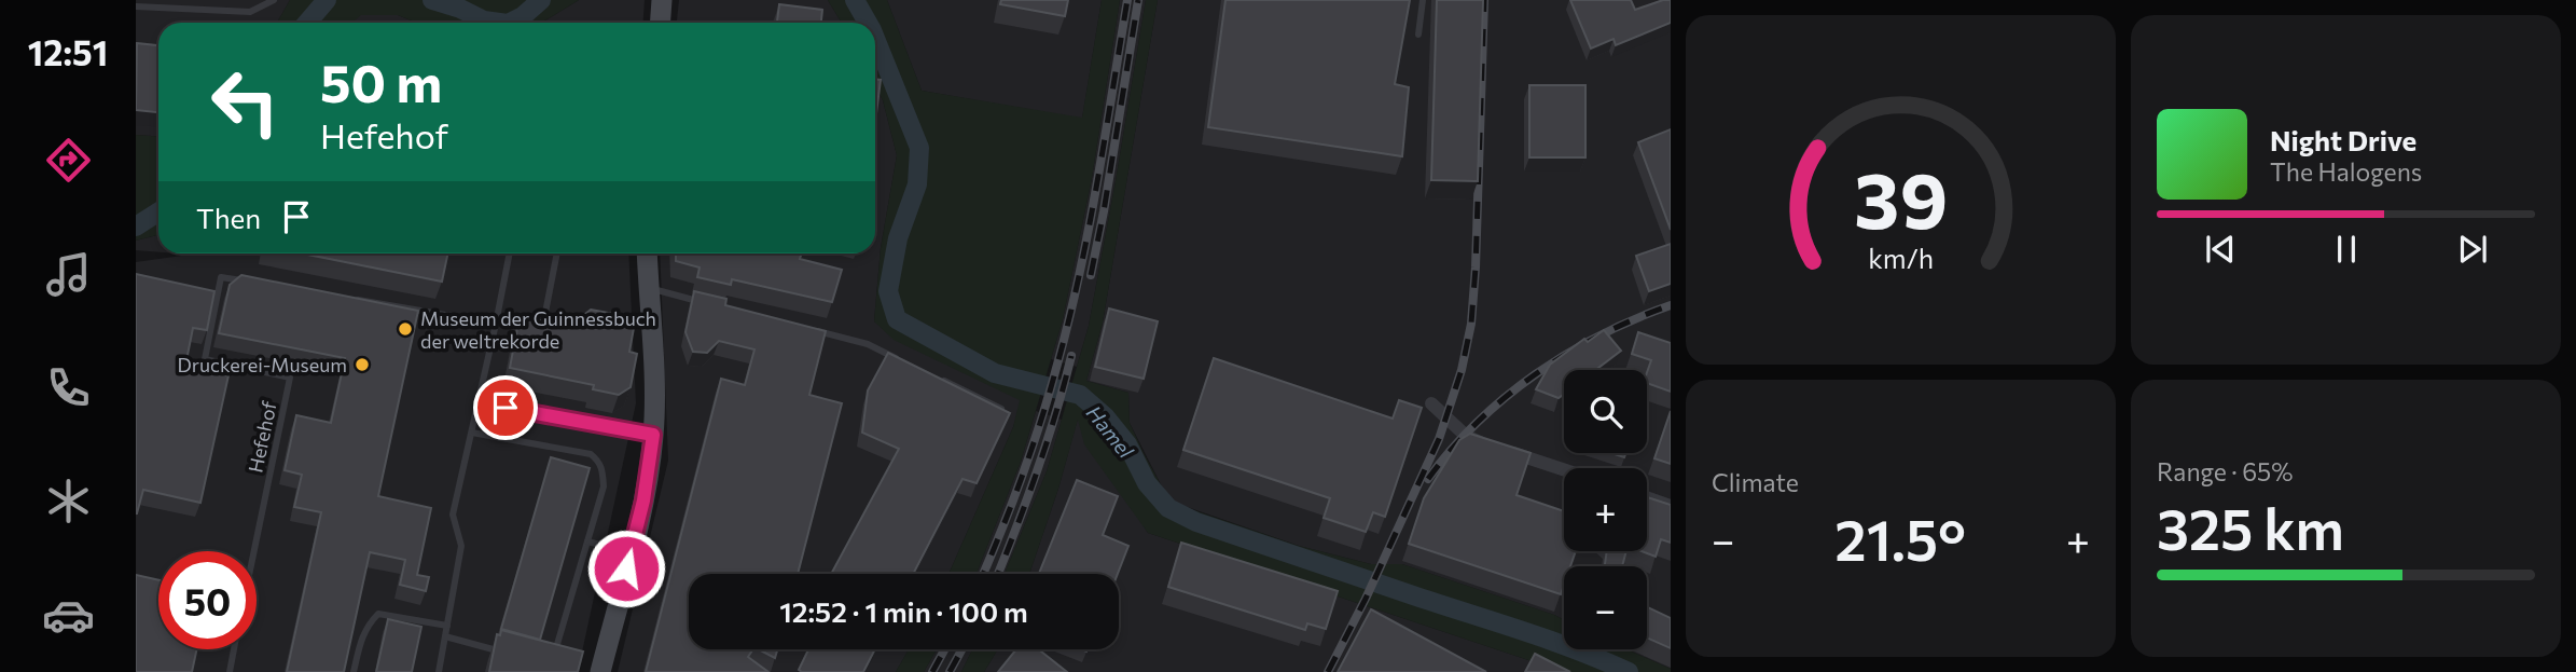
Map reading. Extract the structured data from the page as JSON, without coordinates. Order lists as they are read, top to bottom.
{
  "streets": {
    "lane": ["Hefehof"]
  },
  "water": ["Hamel"],
  "places": ["Museum der Guinnessbuch der weltrekorde", "Druckerei-Museum"],
  "page": {
    "tabs": "12:51",
    "turn": ["50 m", "Hefehof"],
    "song": ["Night Drive", "The Halogens"],
    "then": "Then",
    "map_buttons": ["+", "−"],
    "tile": [
      "Climate",
      ["Range · 65%", "325 km"]
    ],
    "heat": ["−", "21.5°", "+"],
    "limit": "50",
    "trip": "12:52 · 1 min · 100 m",
    "gauge": ["39", "km/h"]
  }
}
